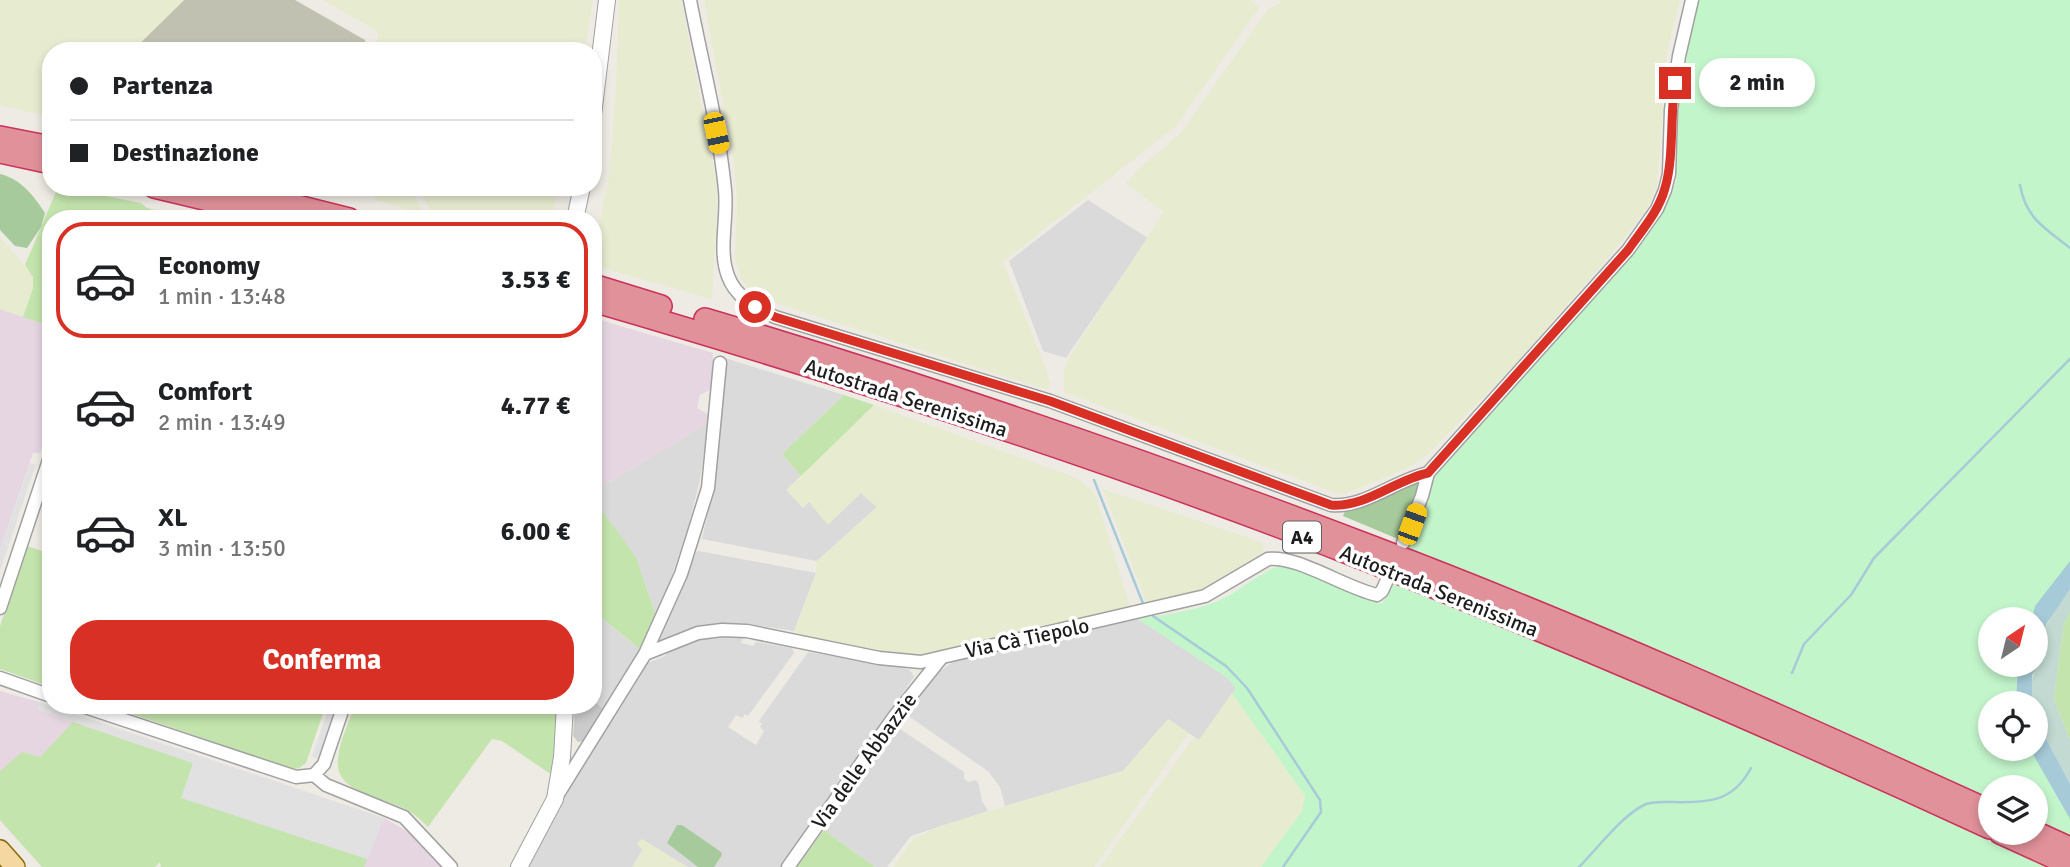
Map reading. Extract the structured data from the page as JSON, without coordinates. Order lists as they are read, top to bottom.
{
  "streets": {
    "highway": ["Autostrada Serenissima", "A4"],
    "street": ["Via Cà Tiepolo", "Via delle Abbazzie"]
  },
  "crossings": [
    ["Via Cà Tiepolo", "Via delle Abbazzie"]
  ],
  "north": "top right",
  "page": {
    "banner": ["Partenza", "Destinazione"],
    "bubble": "2 min",
    "list": [
      {
        "name": "Economy",
        "note": "1 min · 13:48",
        "value": "3.53 €"
      },
      {
        "name": "Comfort",
        "note": "2 min · 13:49",
        "value": "4.77 €"
      },
      {
        "name": "XL",
        "note": "3 min · 13:50",
        "value": "6.00 €"
      }
    ],
    "buttons": "Conferma"
  }
}
